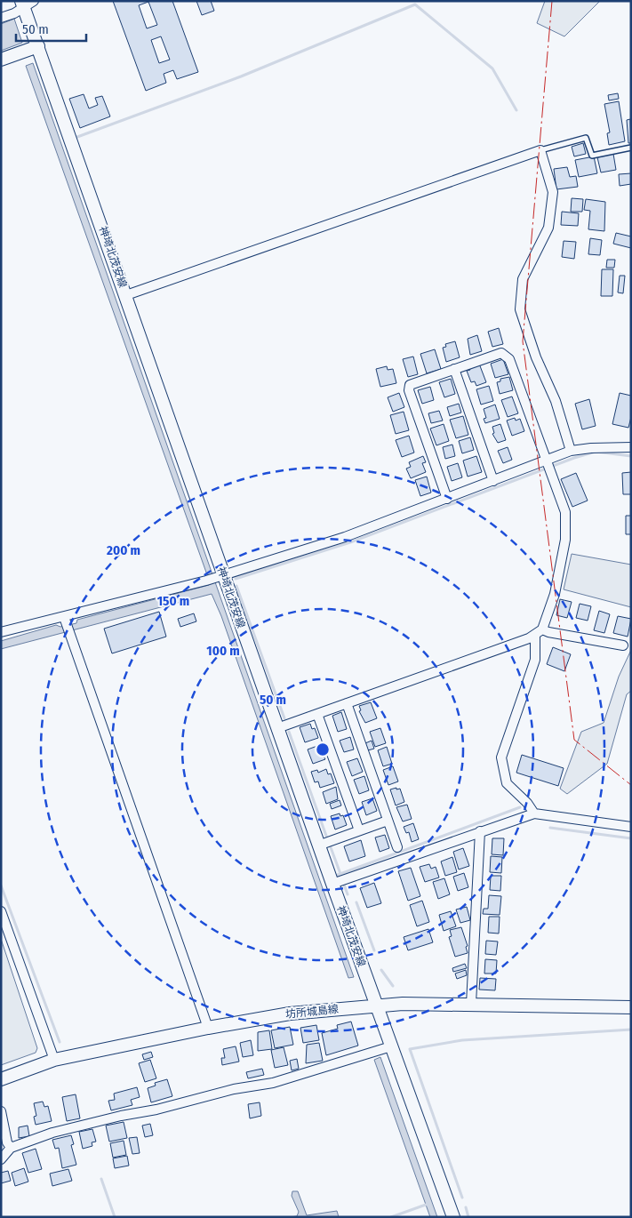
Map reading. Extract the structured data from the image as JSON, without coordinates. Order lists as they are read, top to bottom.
{
  "streets": {
    "main road": ["神埼北茂安線", "坊所城島線"]
  },
  "crossings": [
    ["神埼北茂安線", "坊所城島線"]
  ],
  "scale_bar": "50 m",
  "rings": [
    "200 m",
    "150 m",
    "100 m",
    "50 m"
  ]
}
